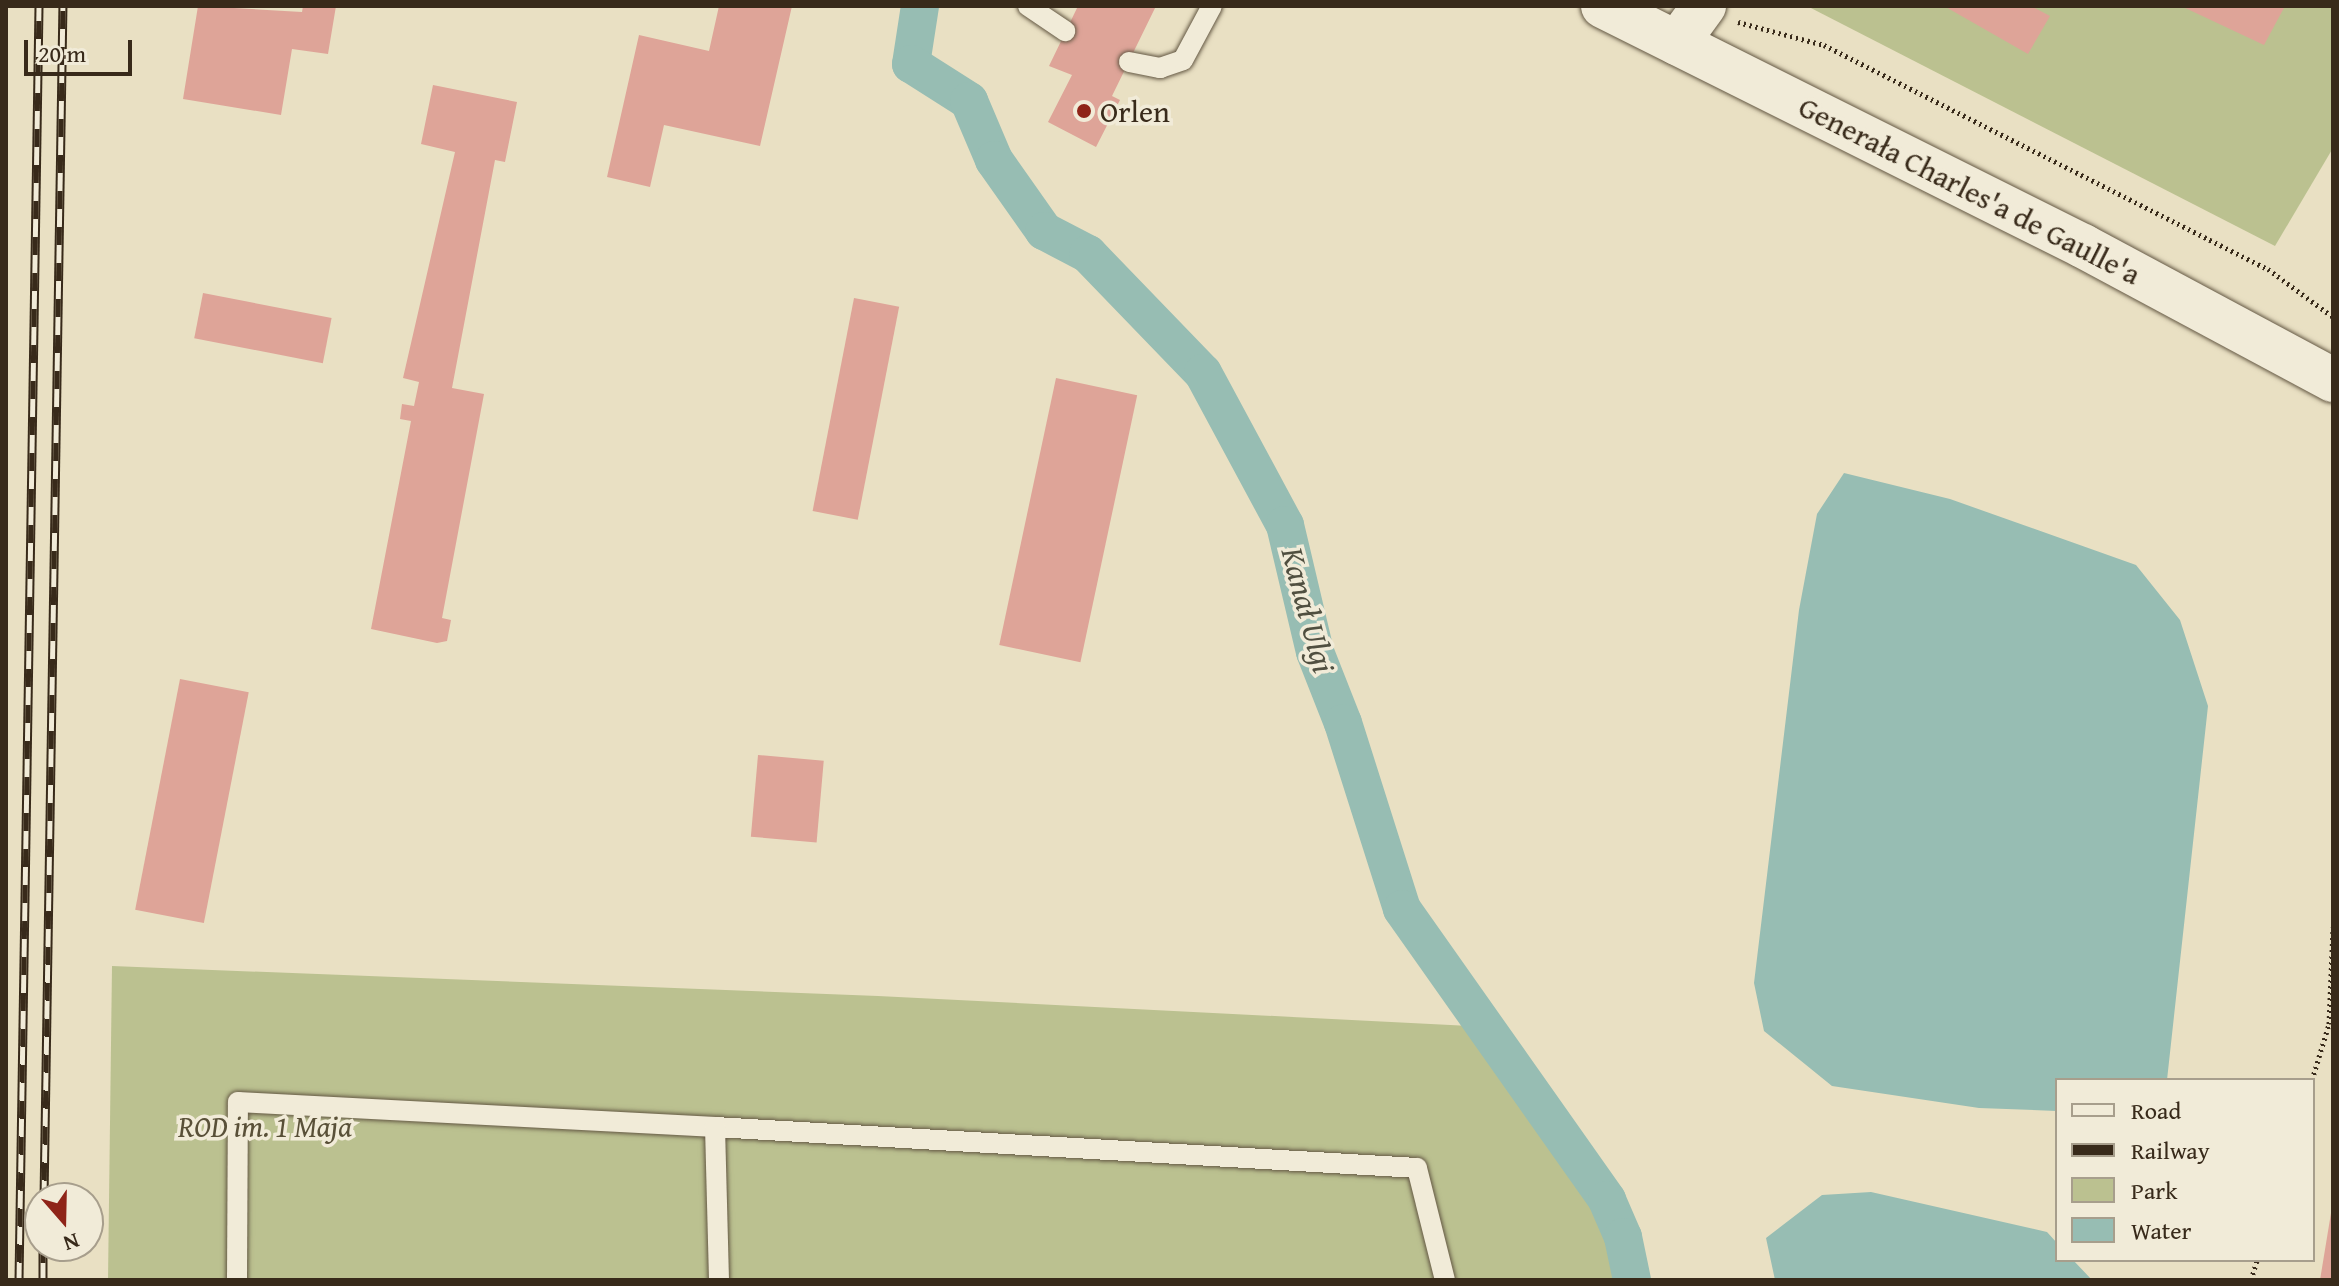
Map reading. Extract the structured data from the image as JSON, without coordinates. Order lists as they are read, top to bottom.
{
  "streets": {
    "main road": ["Generała Charles'a de Gaulle'a"]
  },
  "water": ["Kanał Ulgi"],
  "parks": ["ROD im. 1 Maja"],
  "places": ["Orlen"],
  "legend": [
    "Road",
    "Railway",
    "Park",
    "Water"
  ],
  "scale_bar": "20 m",
  "north": "bottom"
}
